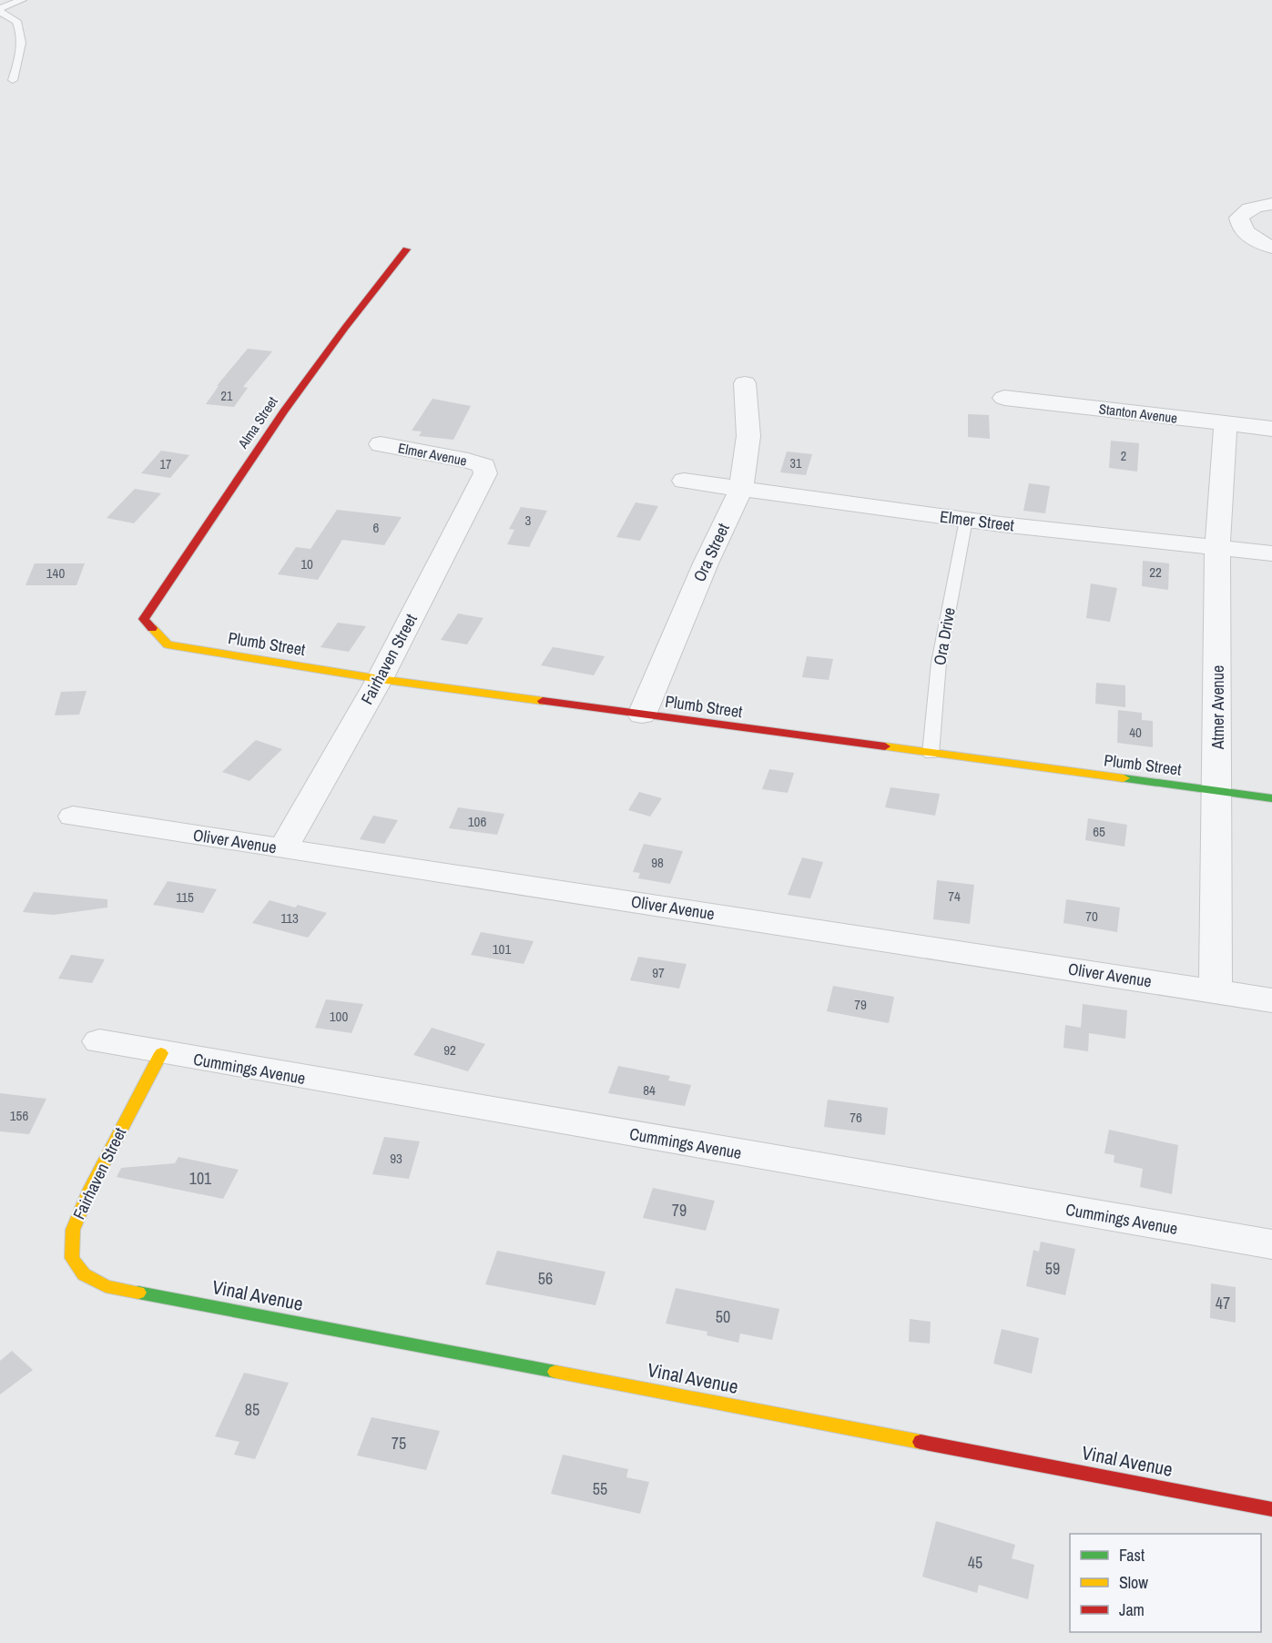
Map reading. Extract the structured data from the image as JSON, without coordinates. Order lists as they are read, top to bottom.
{
  "streets": {
    "street": [
      "Stanton Avenue",
      "Alma Street",
      "Elmer Avenue",
      "Elmer Street",
      "Ora Street",
      "Plumb Street",
      "Fairhaven Street",
      "Atmer Avenue",
      "Oliver Avenue",
      "Cummings Avenue",
      "Vinal Avenue"
    ],
    "lane": ["Ora Drive"]
  },
  "crossings": [
    ["Stanton Avenue", "Atmer Avenue"],
    ["Alma Street", "Plumb Street"],
    ["Elmer Avenue", "Fairhaven Street"],
    ["Elmer Street", "Ora Street"],
    ["Elmer Street", "Ora Drive"],
    ["Elmer Street", "Atmer Avenue"],
    ["Ora Street", "Plumb Street"],
    ["Ora Drive", "Plumb Street"],
    ["Plumb Street", "Fairhaven Street"],
    ["Plumb Street", "Atmer Avenue"],
    ["Fairhaven Street", "Oliver Avenue"],
    ["Fairhaven Street", "Cummings Avenue"],
    ["Fairhaven Street", "Vinal Avenue"],
    ["Atmer Avenue", "Oliver Avenue"]
  ],
  "house_numbers": [
    "21",
    "2",
    "31",
    "17",
    "3",
    "6",
    "10",
    "22",
    "140",
    "40",
    "106",
    "65",
    "98",
    "74",
    "115",
    "70",
    "113",
    "101",
    "97",
    "79",
    "100",
    "92",
    "84",
    "156",
    "76",
    "93",
    "101",
    "79",
    "59",
    "56",
    "47",
    "50",
    "85",
    "75",
    "55",
    "45"
  ],
  "legend": ["Fast", "Slow", "Jam"]
}
